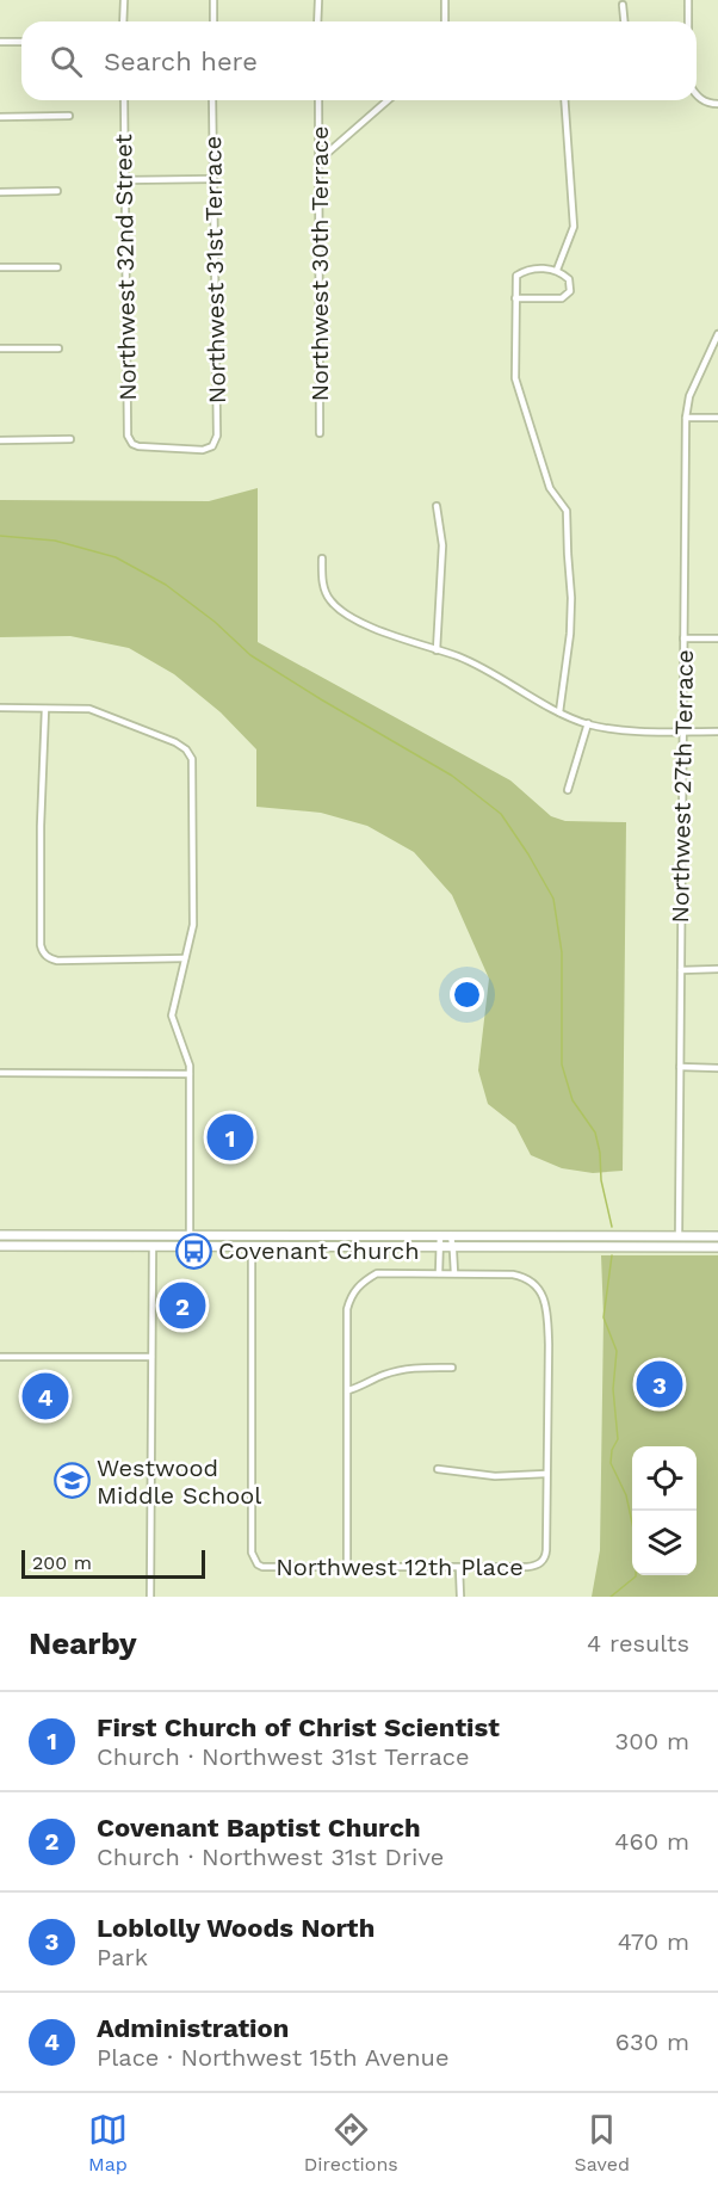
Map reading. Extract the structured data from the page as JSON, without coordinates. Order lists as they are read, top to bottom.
{
  "streets": {
    "street": [
      "Northwest 30th Terrace",
      "Northwest 32nd Street",
      "Northwest 31st Terrace",
      "Northwest 27th Terrace",
      "Northwest 12th Place"
    ]
  },
  "crossings": [
    ["Northwest 32nd Street", "Northwest 31st Terrace"]
  ],
  "places": {
    "bus stop": ["Covenant Church"],
    "school or university": ["Westwood Middle School"]
  },
  "scale_bar": "200 m",
  "page": {
    "search": "Search here",
    "pins": [
      "1",
      "2",
      "3",
      "4"
    ],
    "scale": "200 m",
    "heading": ["Nearby", "4 results"],
    "list": [
      {
        "mark": "1",
        "name": "First Church of Christ Scientist",
        "note": "Church · Northwest 31st Terrace",
        "value": "300 m"
      },
      {
        "mark": "2",
        "name": "Covenant Baptist Church",
        "note": "Church · Northwest 31st Drive",
        "value": "460 m"
      },
      {
        "mark": "3",
        "name": "Loblolly Woods North",
        "note": "Park",
        "value": "470 m"
      },
      {
        "mark": "4",
        "name": "Administration",
        "note": "Place · Northwest 15th Avenue",
        "value": "630 m"
      }
    ],
    "nav": ["Map", "Directions", "Saved"]
  }
}
